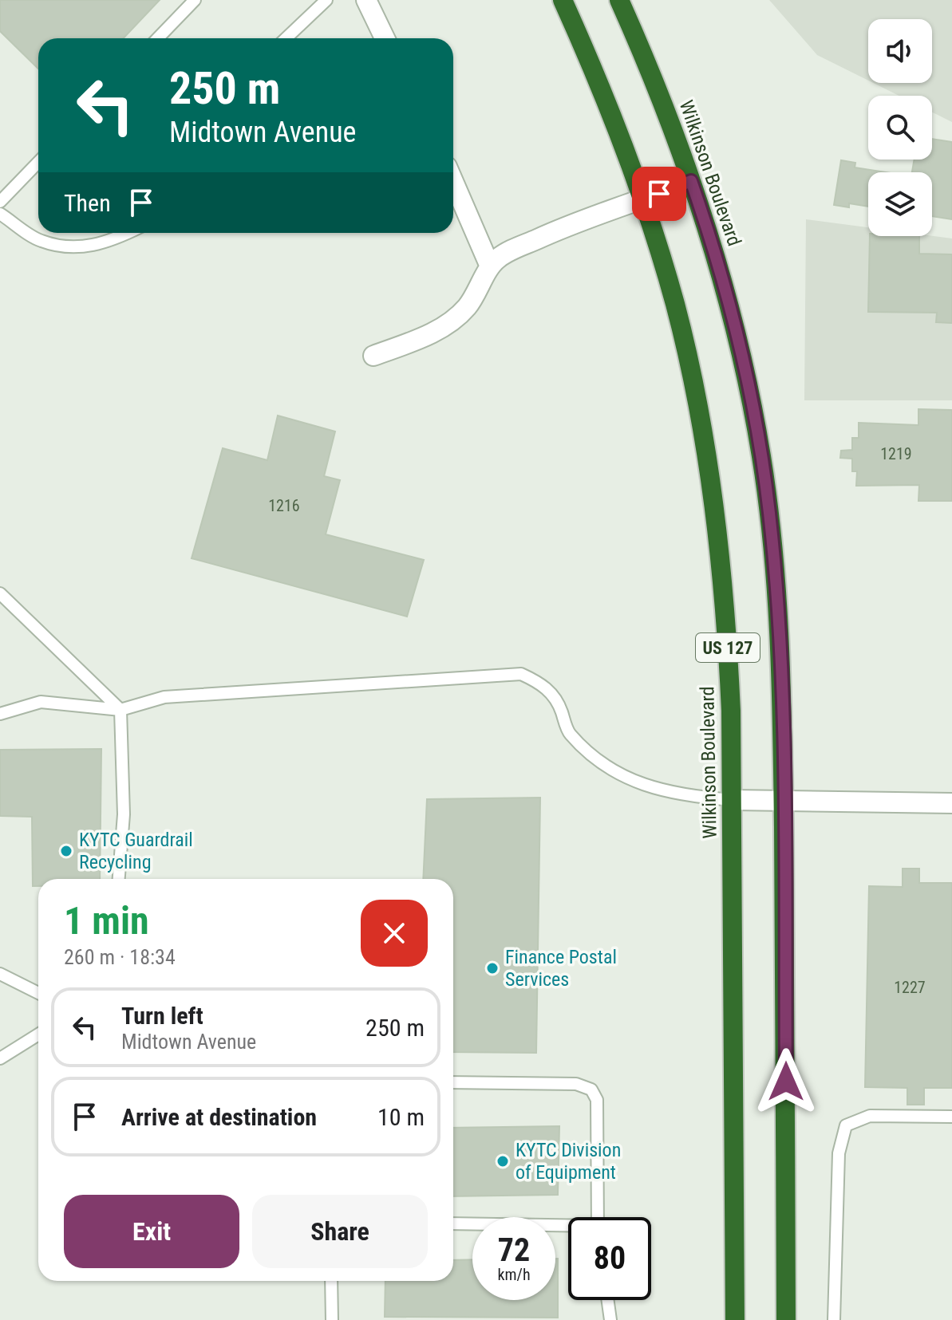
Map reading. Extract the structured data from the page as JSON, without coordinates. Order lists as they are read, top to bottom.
{
  "streets": {
    "highway": ["Wilkinson Boulevard", "US 127"]
  },
  "places": ["KYTC Guardrail Recycling", "Finance Postal Services", "KYTC Division of Equipment"],
  "house_numbers": ["1219", "1216", "1227"],
  "page": {
    "turn": ["250 m", "Midtown Avenue"],
    "then": "Then",
    "heading": ["1 min", "260 m · 18:34"],
    "list": [
      {
        "name": "Turn left",
        "note": "Midtown Avenue",
        "value": "250 m"
      },
      {
        "name": "Arrive at destination",
        "value": "10 m"
      }
    ],
    "buttons": ["Exit", "Share"],
    "speed": "72 km/h",
    "limit": "80"
  }
}
